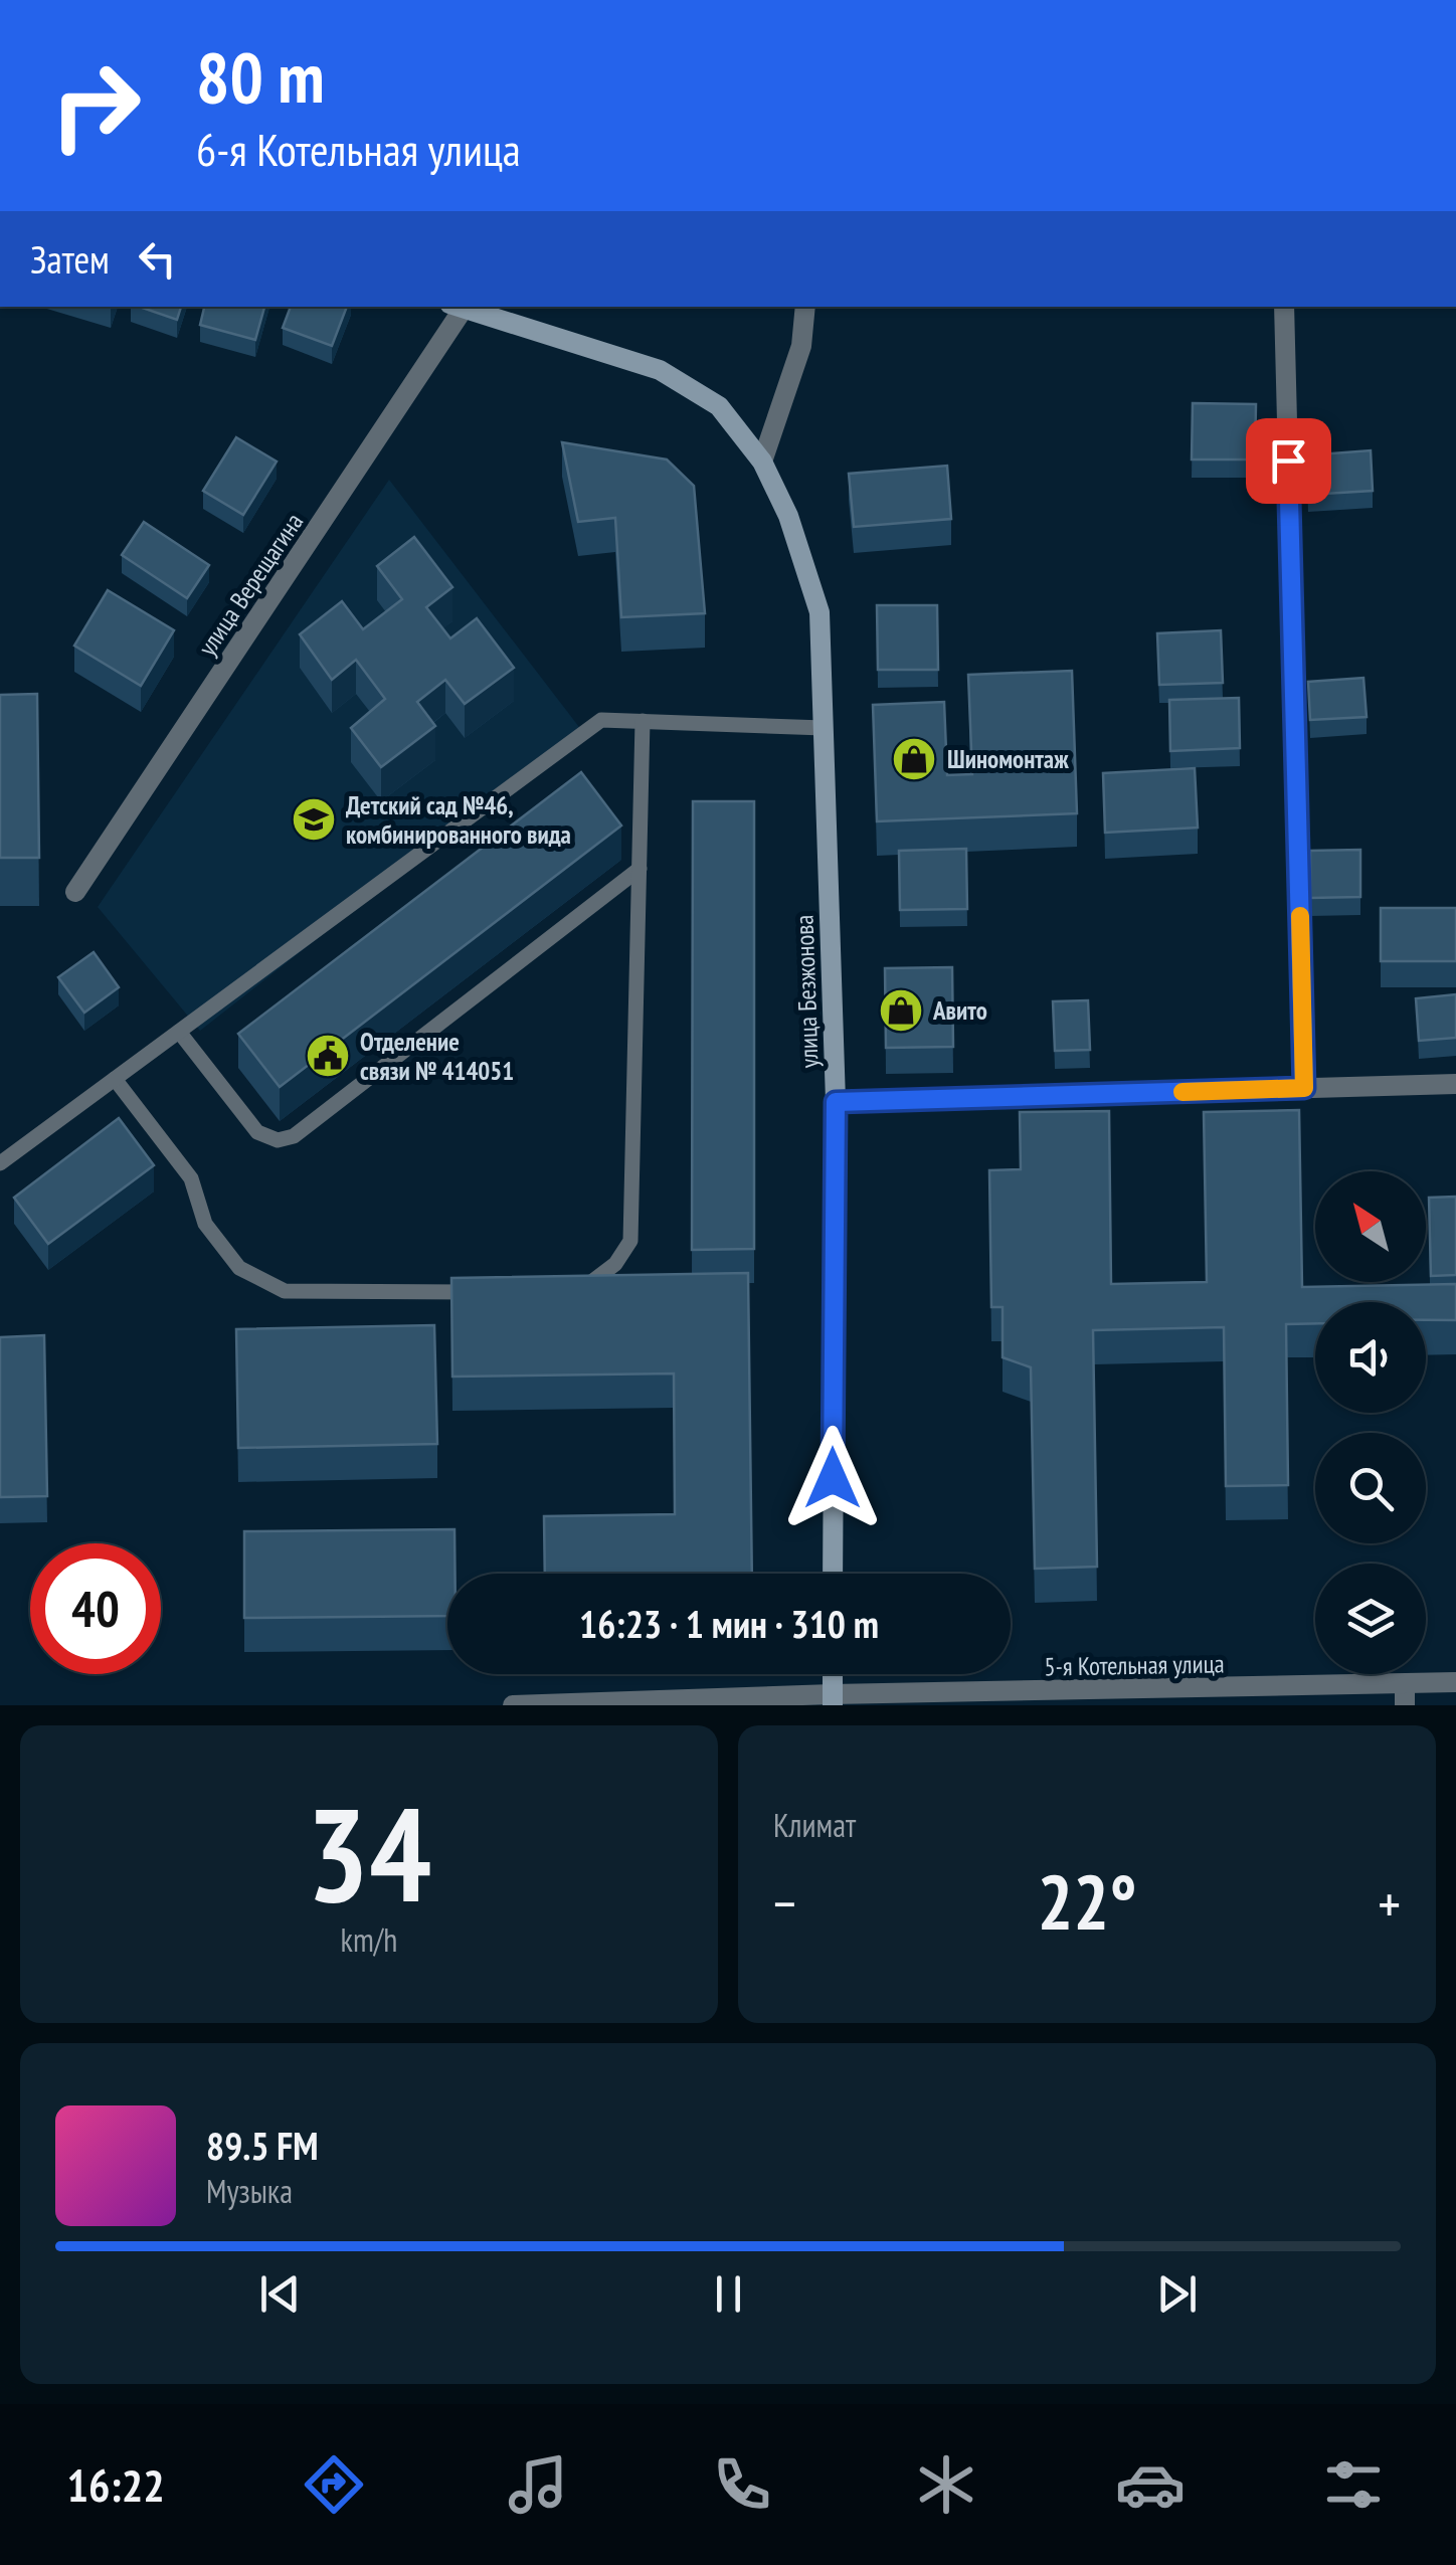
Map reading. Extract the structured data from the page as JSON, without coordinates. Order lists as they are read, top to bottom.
{
  "streets": {
    "street": ["улица Верещагина", "улица Безжонова", "5-я Котельная улица"]
  },
  "places": {
    "shop": ["Шиномонтаж", "Авито"],
    "school or university": ["Детский сад №46, комбинированного вида"],
    "public building": ["Отделение связи № 414051"]
  },
  "north": "top left",
  "page": {
    "turn": ["80 m", "6-я Котельная улица"],
    "then": "Затем",
    "limit": "40",
    "trip": "16:23 · 1 мин · 310 m",
    "tile": [
      ["34", "km/h"],
      "Климат"
    ],
    "heat": ["−", "22°", "+"],
    "song": ["89.5 FM", "Музыка"],
    "tabs": "16:22"
  }
}
